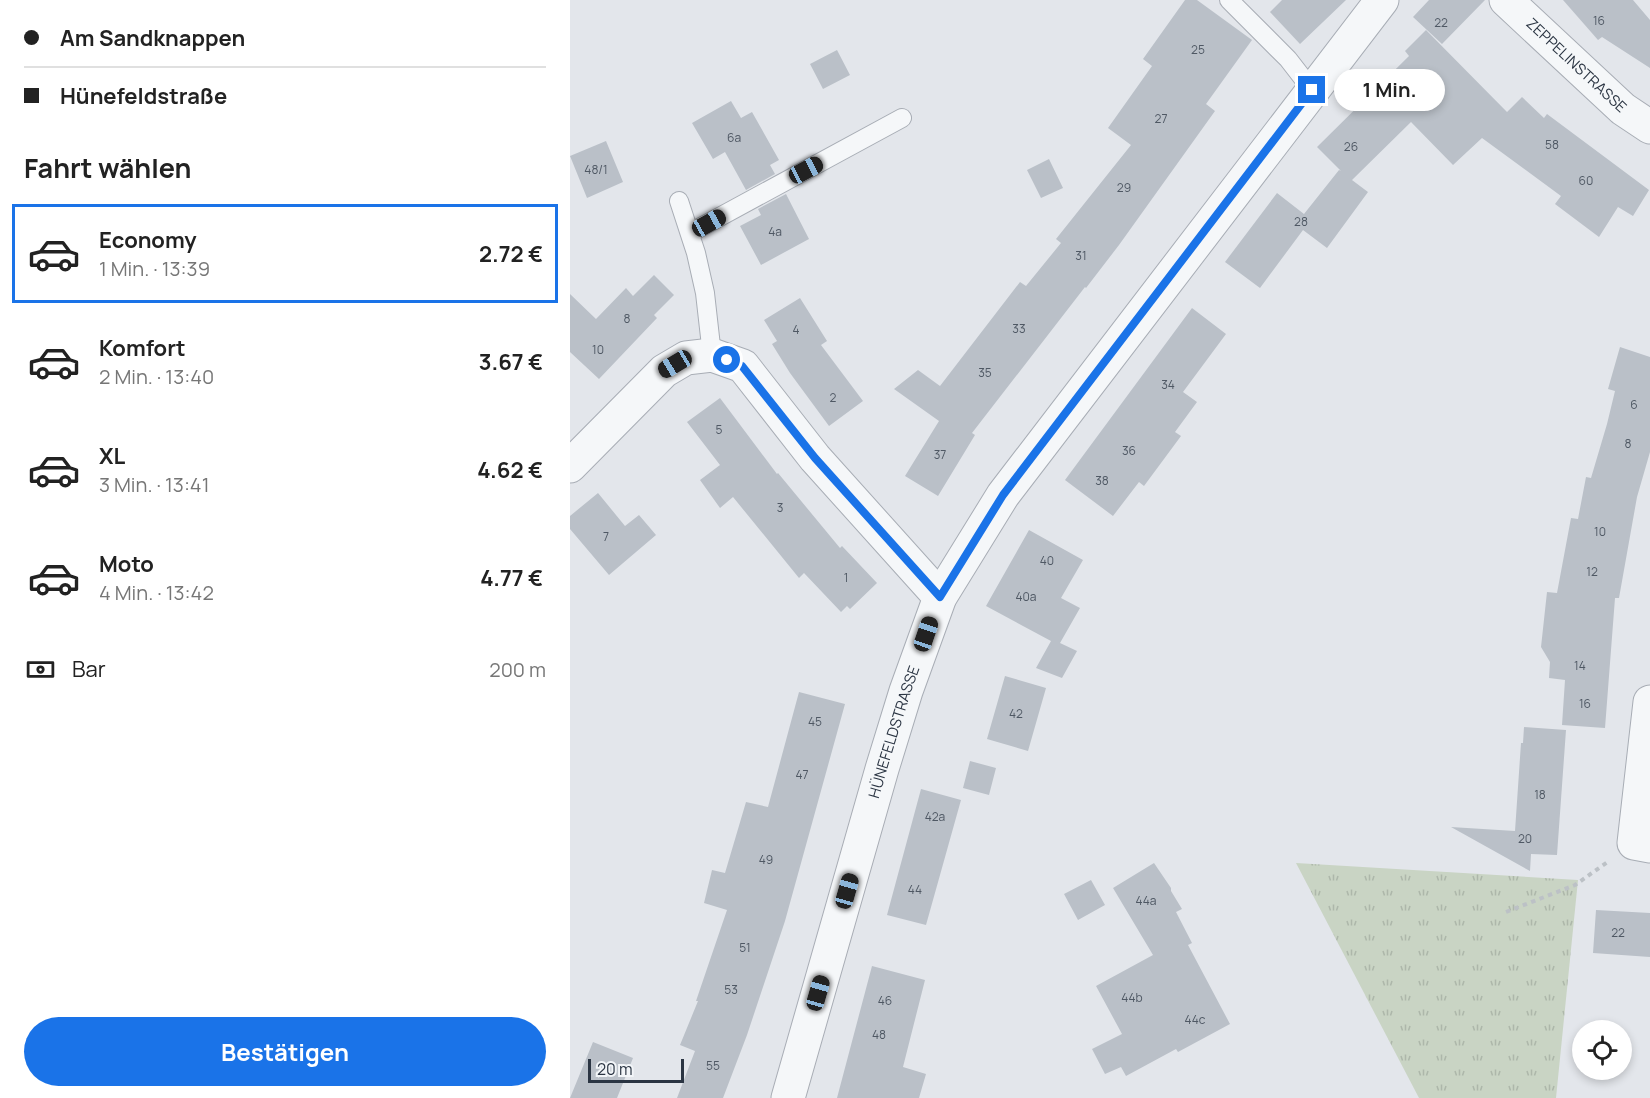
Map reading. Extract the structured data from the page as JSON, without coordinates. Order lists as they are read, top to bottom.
{
  "streets": {
    "street": ["ZEPPELINSTRASSE", "HÜNEFELDSTRASSE"]
  },
  "house_numbers": [
    "16",
    "22",
    "25",
    "27",
    "6a",
    "58",
    "26",
    "48/1",
    "60",
    "29",
    "28",
    "4a",
    "31",
    "8",
    "33",
    "4",
    "10",
    "35",
    "34",
    "2",
    "6",
    "5",
    "8",
    "36",
    "37",
    "38",
    "3",
    "10",
    "7",
    "40",
    "12",
    "1",
    "40a",
    "14",
    "16",
    "42",
    "45",
    "47",
    "18",
    "42a",
    "20",
    "49",
    "44",
    "44a",
    "22",
    "51",
    "53",
    "44b",
    "46",
    "44c",
    "48",
    "55"
  ],
  "scale_bar": "20 m",
  "page": {
    "banner": ["Am Sandknappen", "Hünefeldstraße"],
    "bubble": "1 Min.",
    "heading": "Fahrt wählen",
    "list": [
      {
        "name": "Economy",
        "note": "1 Min. · 13:39",
        "value": "2.72 €"
      },
      {
        "name": "Komfort",
        "note": "2 Min. · 13:40",
        "value": "3.67 €"
      },
      {
        "name": "XL",
        "note": "3 Min. · 13:41",
        "value": "4.62 €"
      },
      {
        "name": "Moto",
        "note": "4 Min. · 13:42",
        "value": "4.77 €"
      }
    ],
    "pay": ["Bar", "200 m"],
    "buttons": "Bestätigen",
    "scale": "20 m"
  }
}
